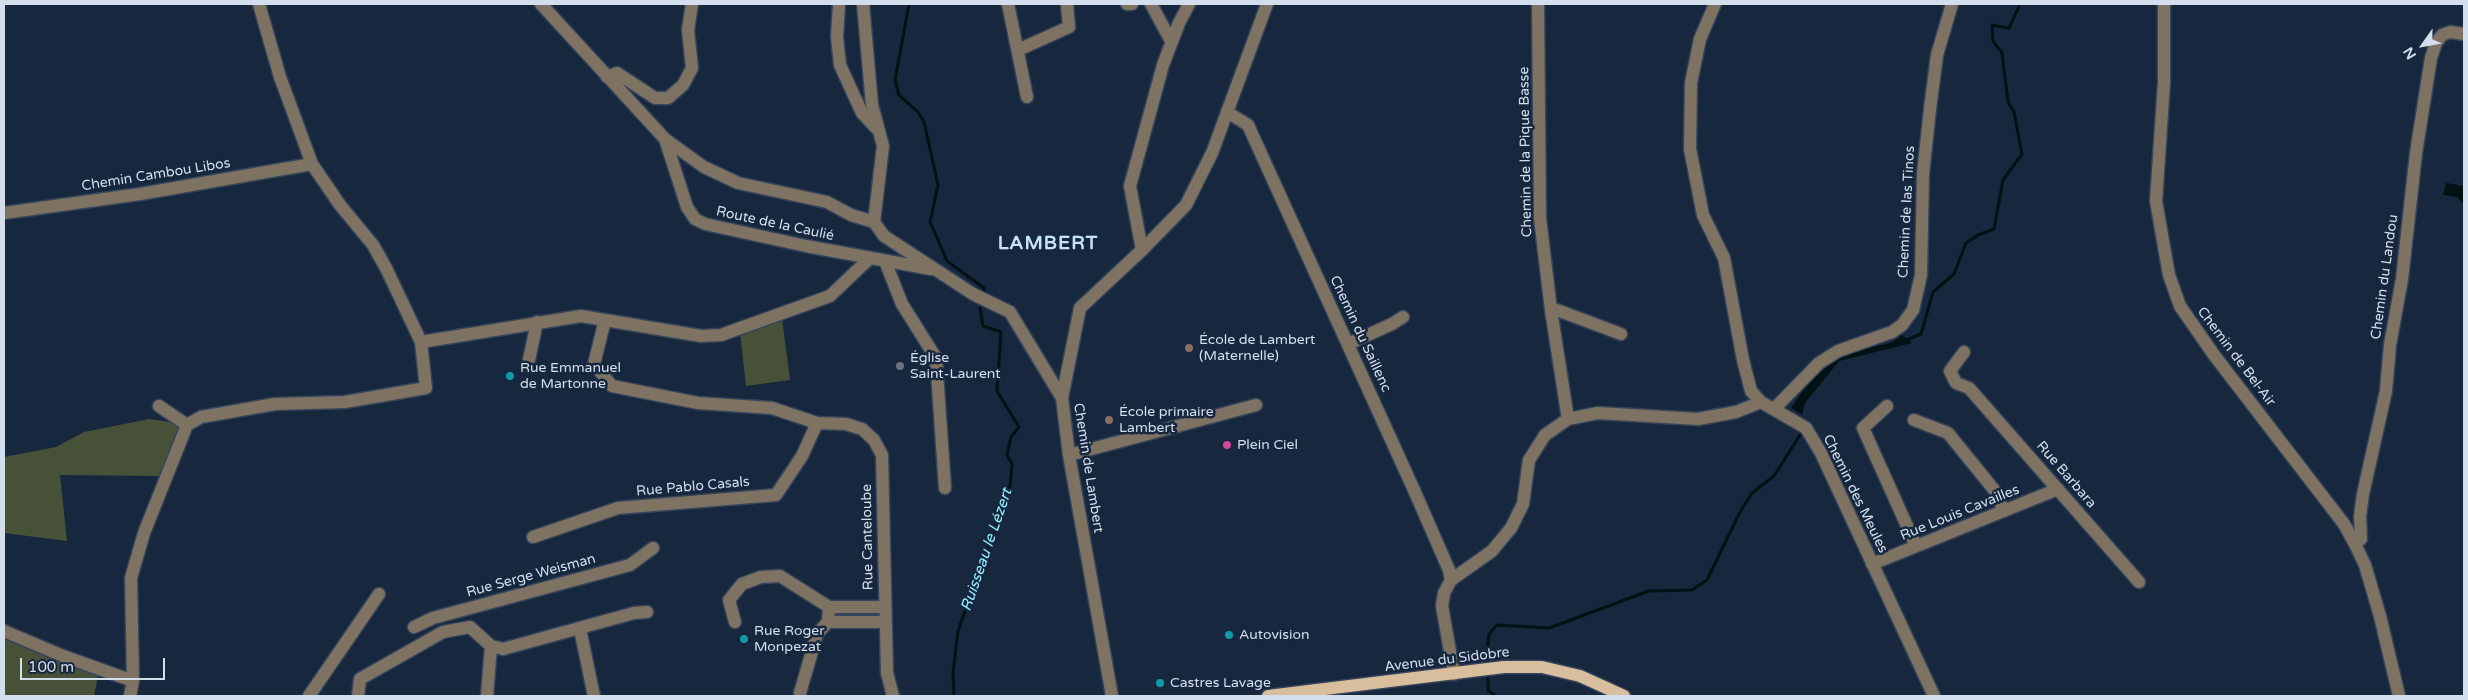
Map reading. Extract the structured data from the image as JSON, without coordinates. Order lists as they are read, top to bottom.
{
  "streets": {
    "main road": ["Avenue du Sidobre"],
    "street": [
      "Chemin de la Pique Basse",
      "Chemin Cambou Libos",
      "Chemin de las Tinos",
      "Route de la Caulié",
      "Chemin du Landou",
      "Chemin du Saillenc",
      "Chemin de Bel-Air",
      "Chemin de Lambert",
      "Rue Barbara",
      "Rue Pablo Casals",
      "Chemin des Meules",
      "Rue Louis Cavailles",
      "Rue Canteloube",
      "Rue Serge Weisman"
    ]
  },
  "crossings": [
    ["Chemin de las Tinos", "Chemin des Meules"],
    ["Route de la Caulié", "Chemin de Lambert"],
    ["Chemin du Landou", "Chemin de Bel-Air"],
    ["Rue Barbara", "Rue Louis Cavailles"],
    ["Rue Pablo Casals", "Rue Canteloube"],
    ["Chemin des Meules", "Rue Louis Cavailles"]
  ],
  "districts": ["LAMBERT"],
  "water": ["Ruisseau le Lézert"],
  "places": [
    "École de Lambert (Maternelle)",
    "Église Saint-Laurent",
    "Rue Emmanuel de Martonne",
    "École primaire Lambert",
    "Plein Ciel",
    "Autovision",
    "Rue Roger Monpezat",
    "Castres Lavage"
  ],
  "scale_bar": "100 m",
  "north": "bottom left"
}
